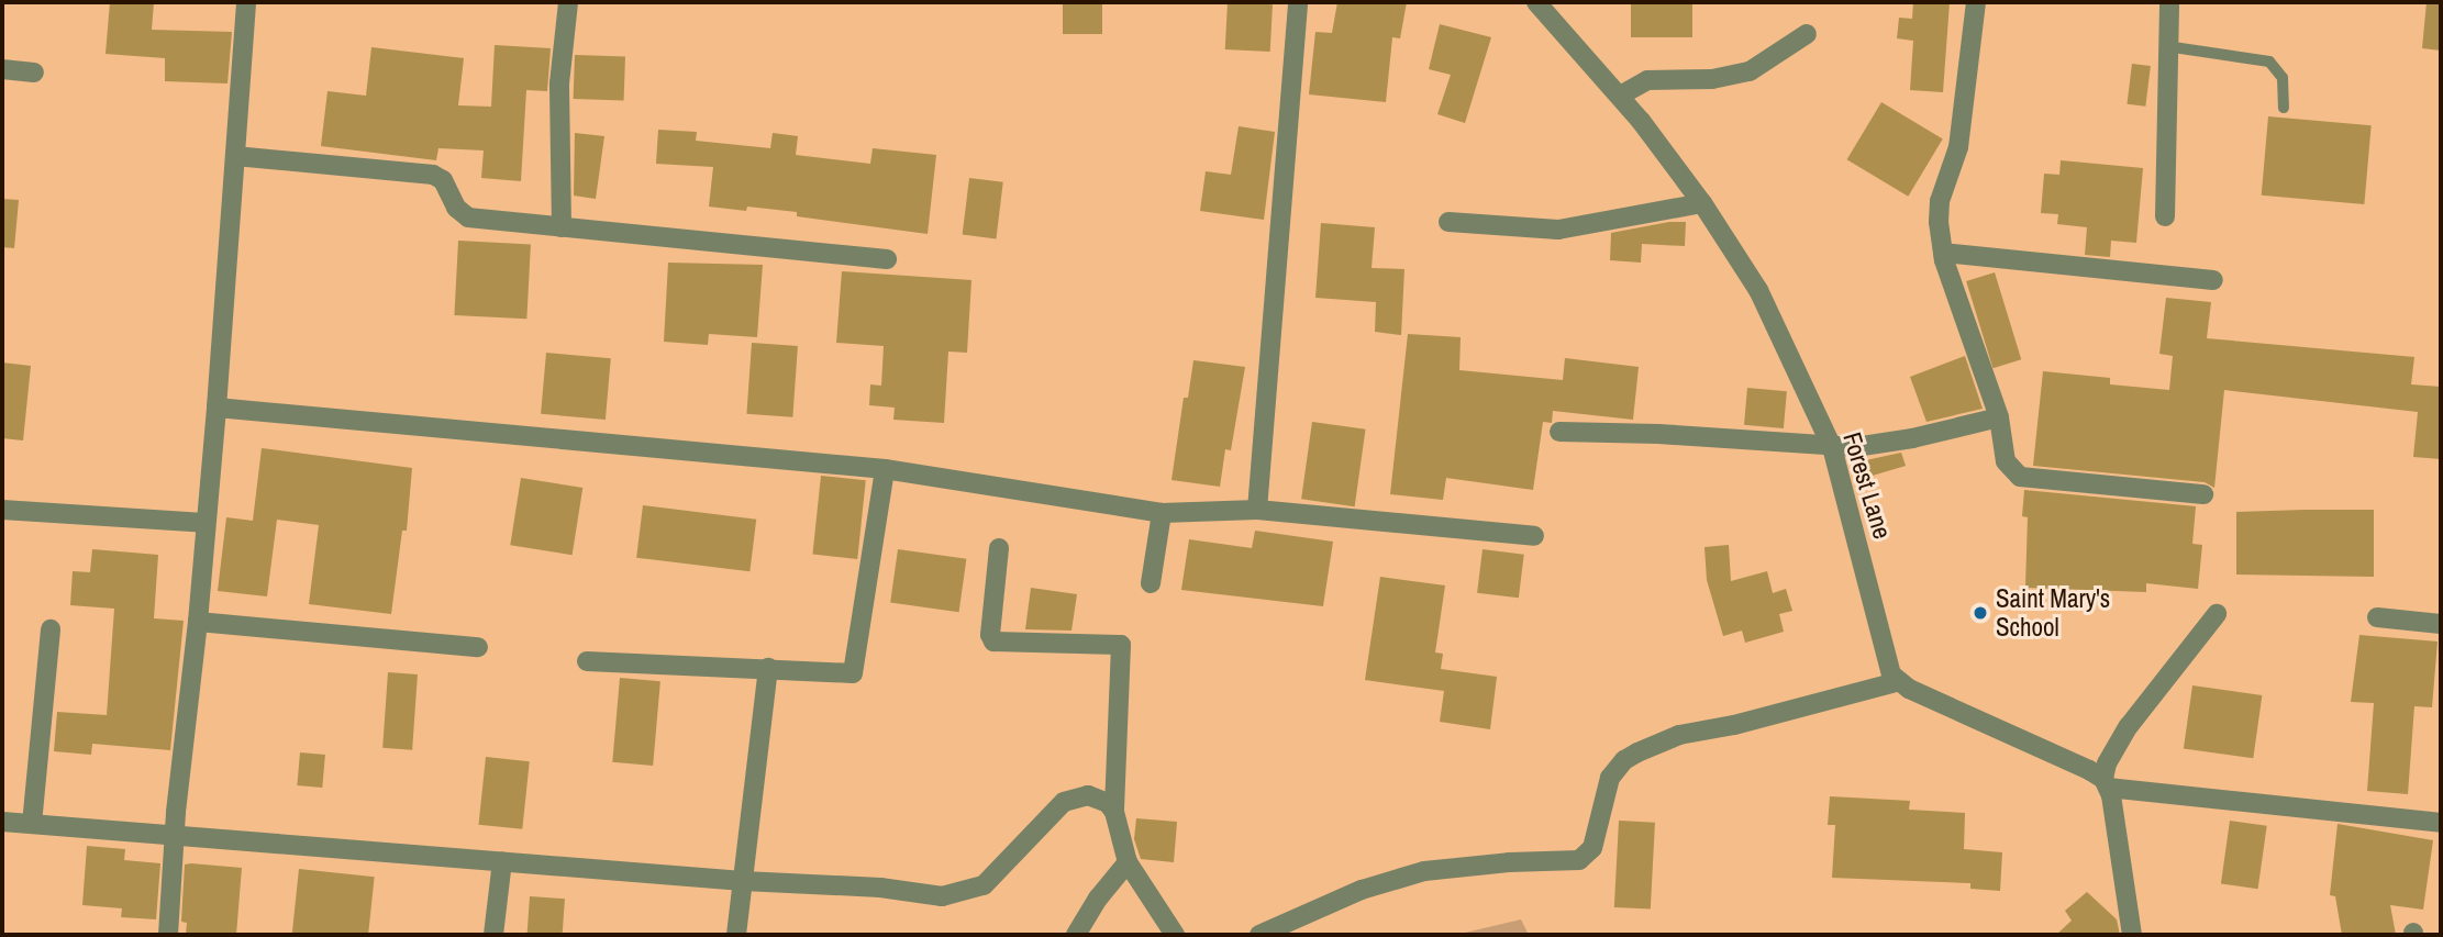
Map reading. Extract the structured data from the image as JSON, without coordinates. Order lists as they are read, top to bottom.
{
  "streets": {
    "street": ["Forest Lane"]
  },
  "places": ["Saint Mary's School"]
}
